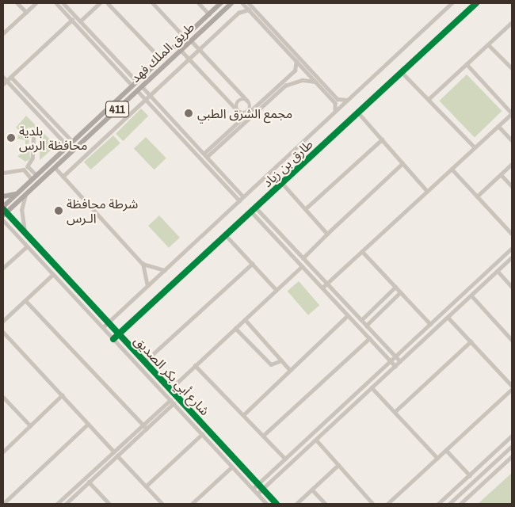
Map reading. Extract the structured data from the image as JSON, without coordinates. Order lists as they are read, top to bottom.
{
  "streets": {
    "main road": ["طريق الملك فهد", "411"],
    "street": ["طارق بن زياد", "شارع أبي بكر الصديق"]
  },
  "crossings": [
    ["طريق الملك فهد", "شارع أبي بكر الصديق"],
    ["طارق بن زياد", "شارع أبي بكر الصديق"]
  ],
  "places": ["مجمع الشرق الطبي", "بلدية محافظة الرس", "شرطة محافظة الـرس"]
}
